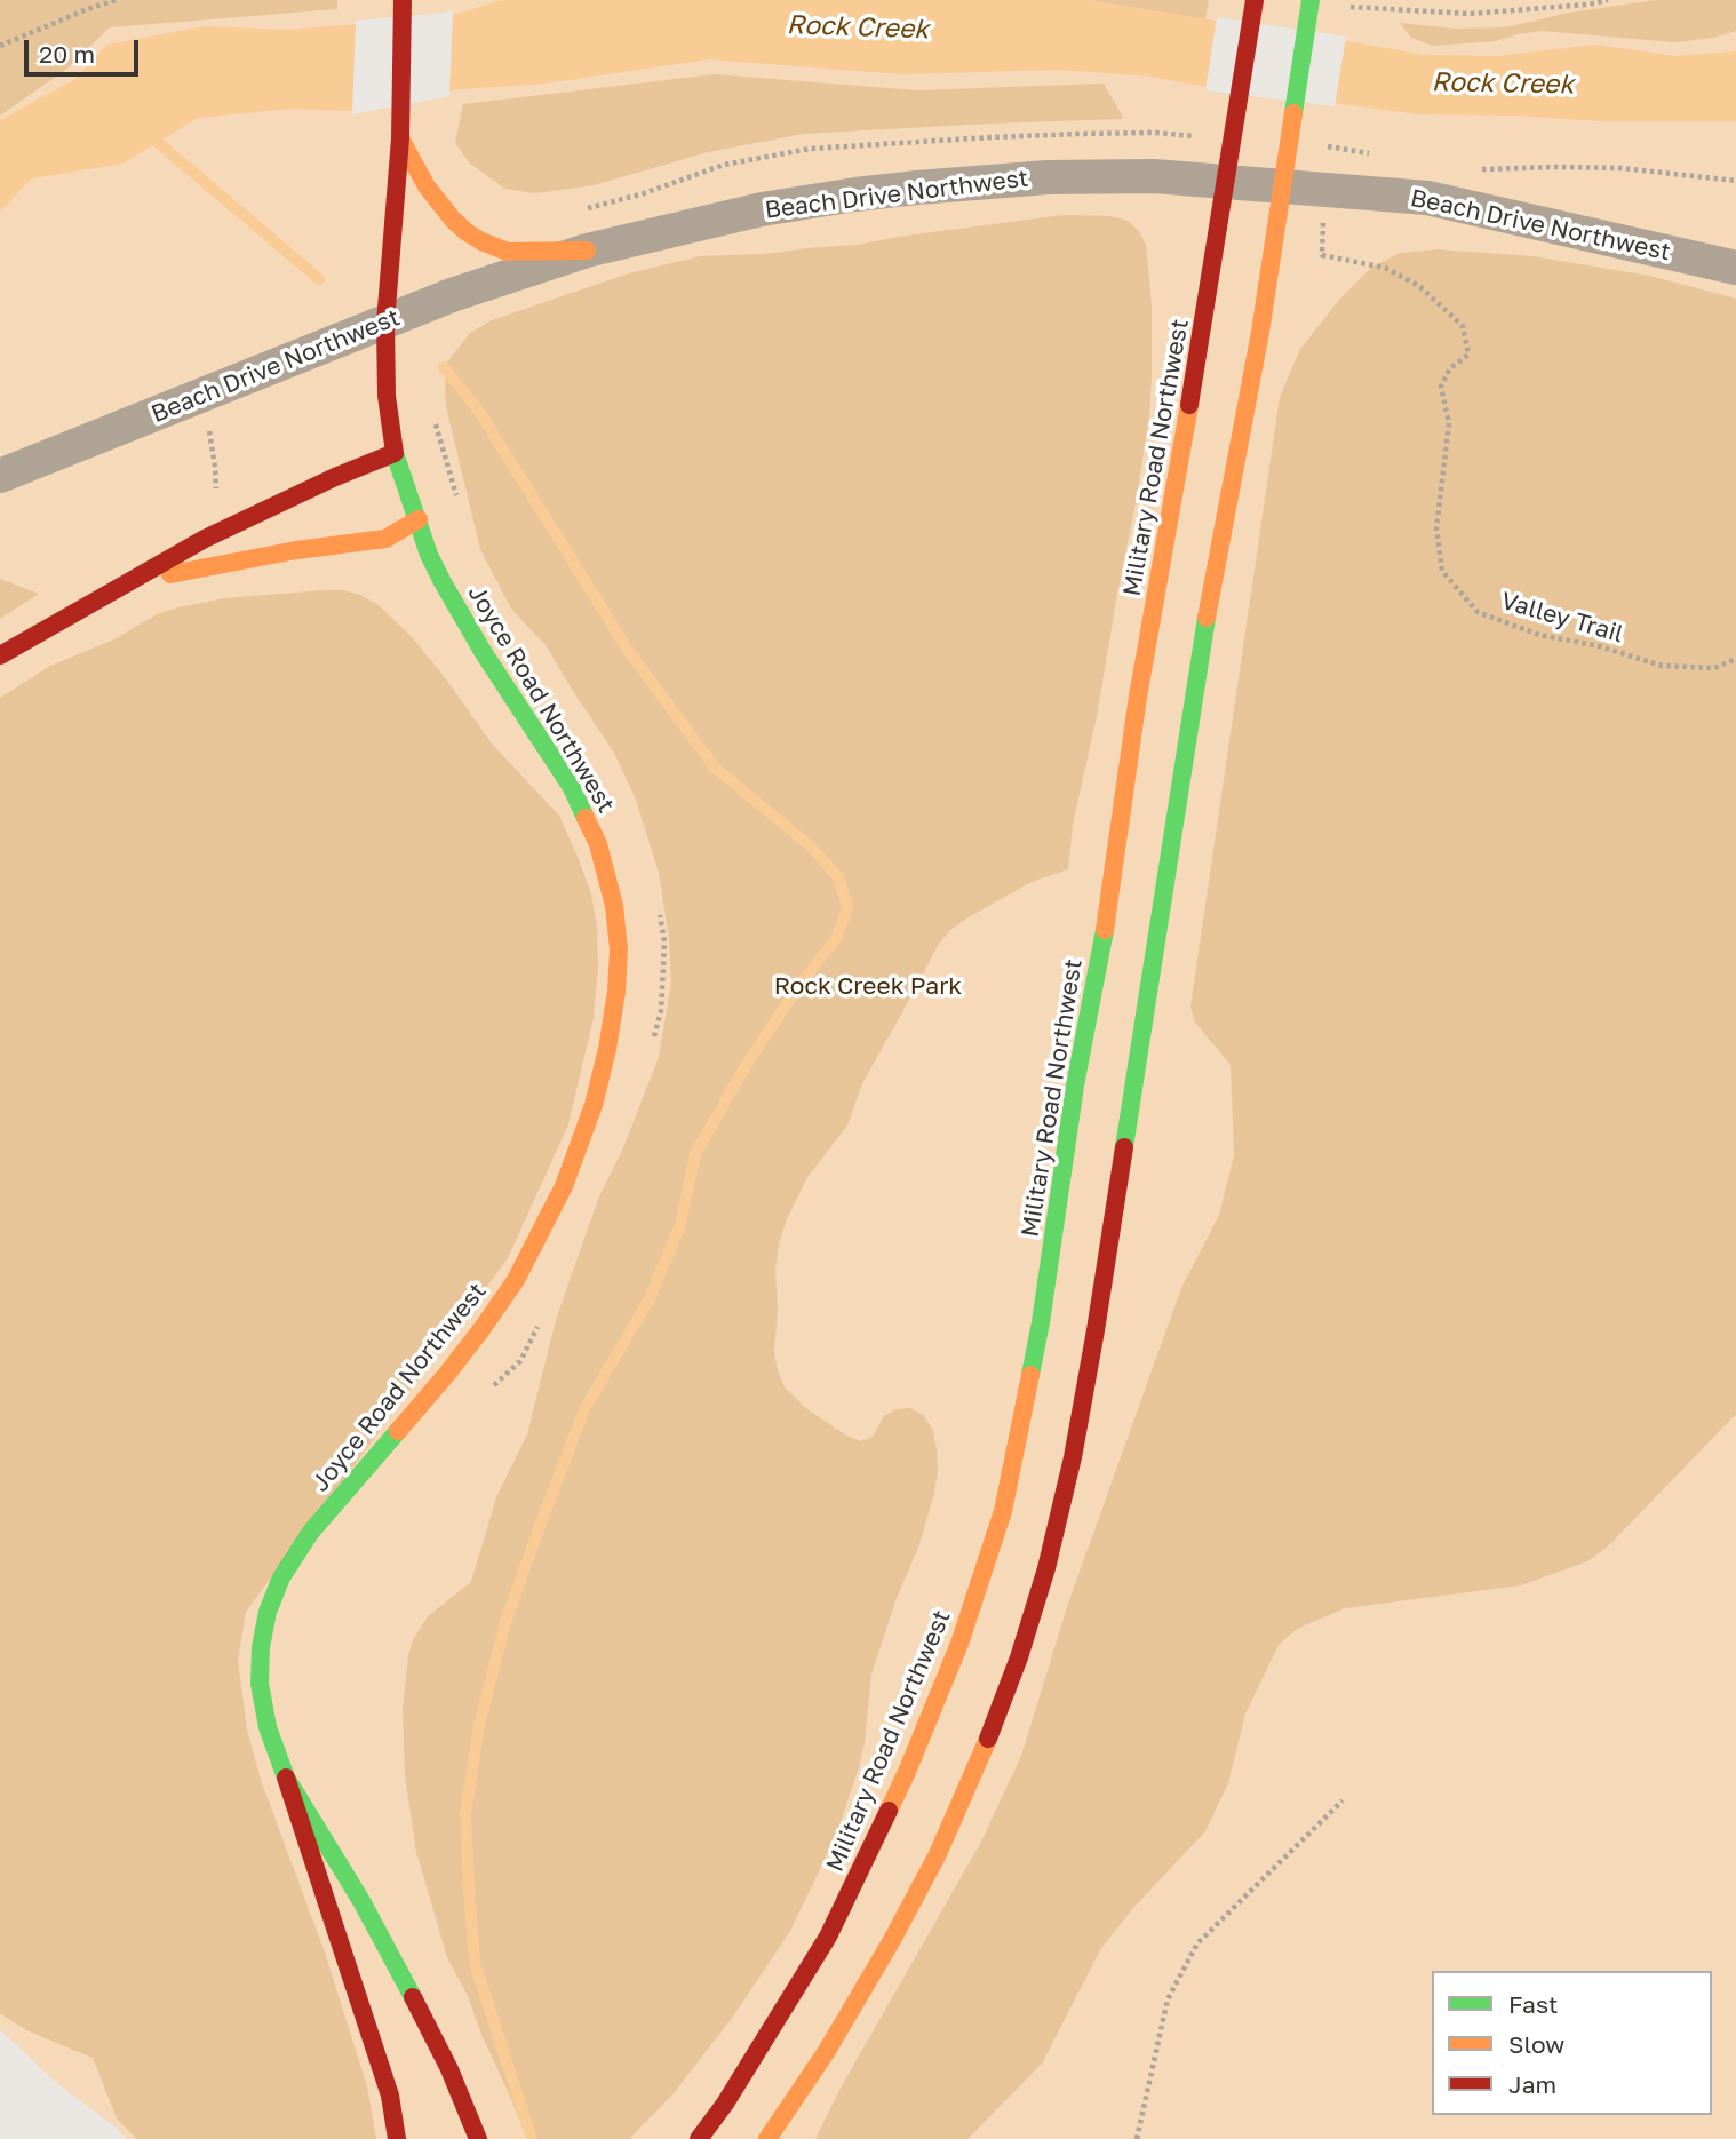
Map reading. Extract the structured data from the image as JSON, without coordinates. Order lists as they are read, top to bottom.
{
  "streets": {
    "main road": ["Military Road Northwest", "Joyce Road Northwest"],
    "street": ["Beach Drive Northwest"],
    "path": ["Valley Trail"]
  },
  "crossings": [
    ["Beach Drive Northwest", "Valley Trail"],
    ["Beach Drive Northwest", "Joyce Road Northwest"]
  ],
  "water": ["Rock Creek"],
  "parks": ["Rock Creek Park"],
  "legend": ["Fast", "Slow", "Jam"],
  "scale_bar": "20 m"
}
